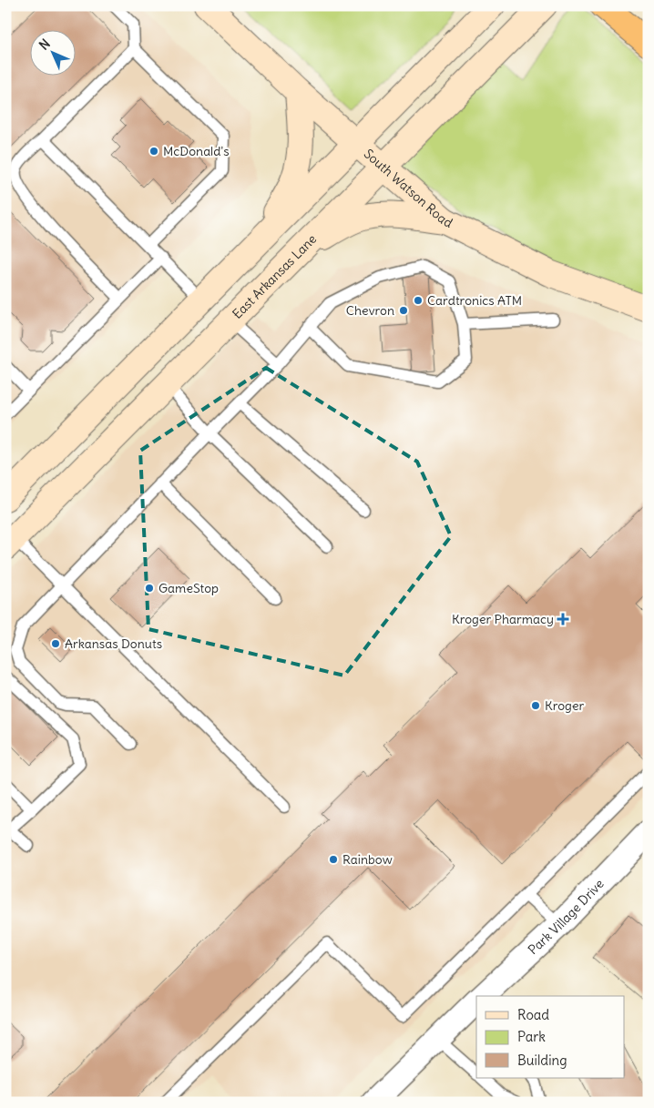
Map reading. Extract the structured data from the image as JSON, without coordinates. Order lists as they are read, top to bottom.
{
  "streets": {
    "main road": ["South Watson Road", "East Arkansas Lane"],
    "street": ["Park Village Drive"]
  },
  "crossings": [
    ["South Watson Road", "East Arkansas Lane"]
  ],
  "places": {
    "other": [
      "McDonald's",
      "Cardtronics ATM",
      "Chevron",
      "GameStop",
      "Arkansas Donuts",
      "Kroger",
      "Rainbow"
    ],
    "health": ["Kroger Pharmacy"]
  },
  "legend": ["Road", "Park", "Building"],
  "north": "top left"
}
